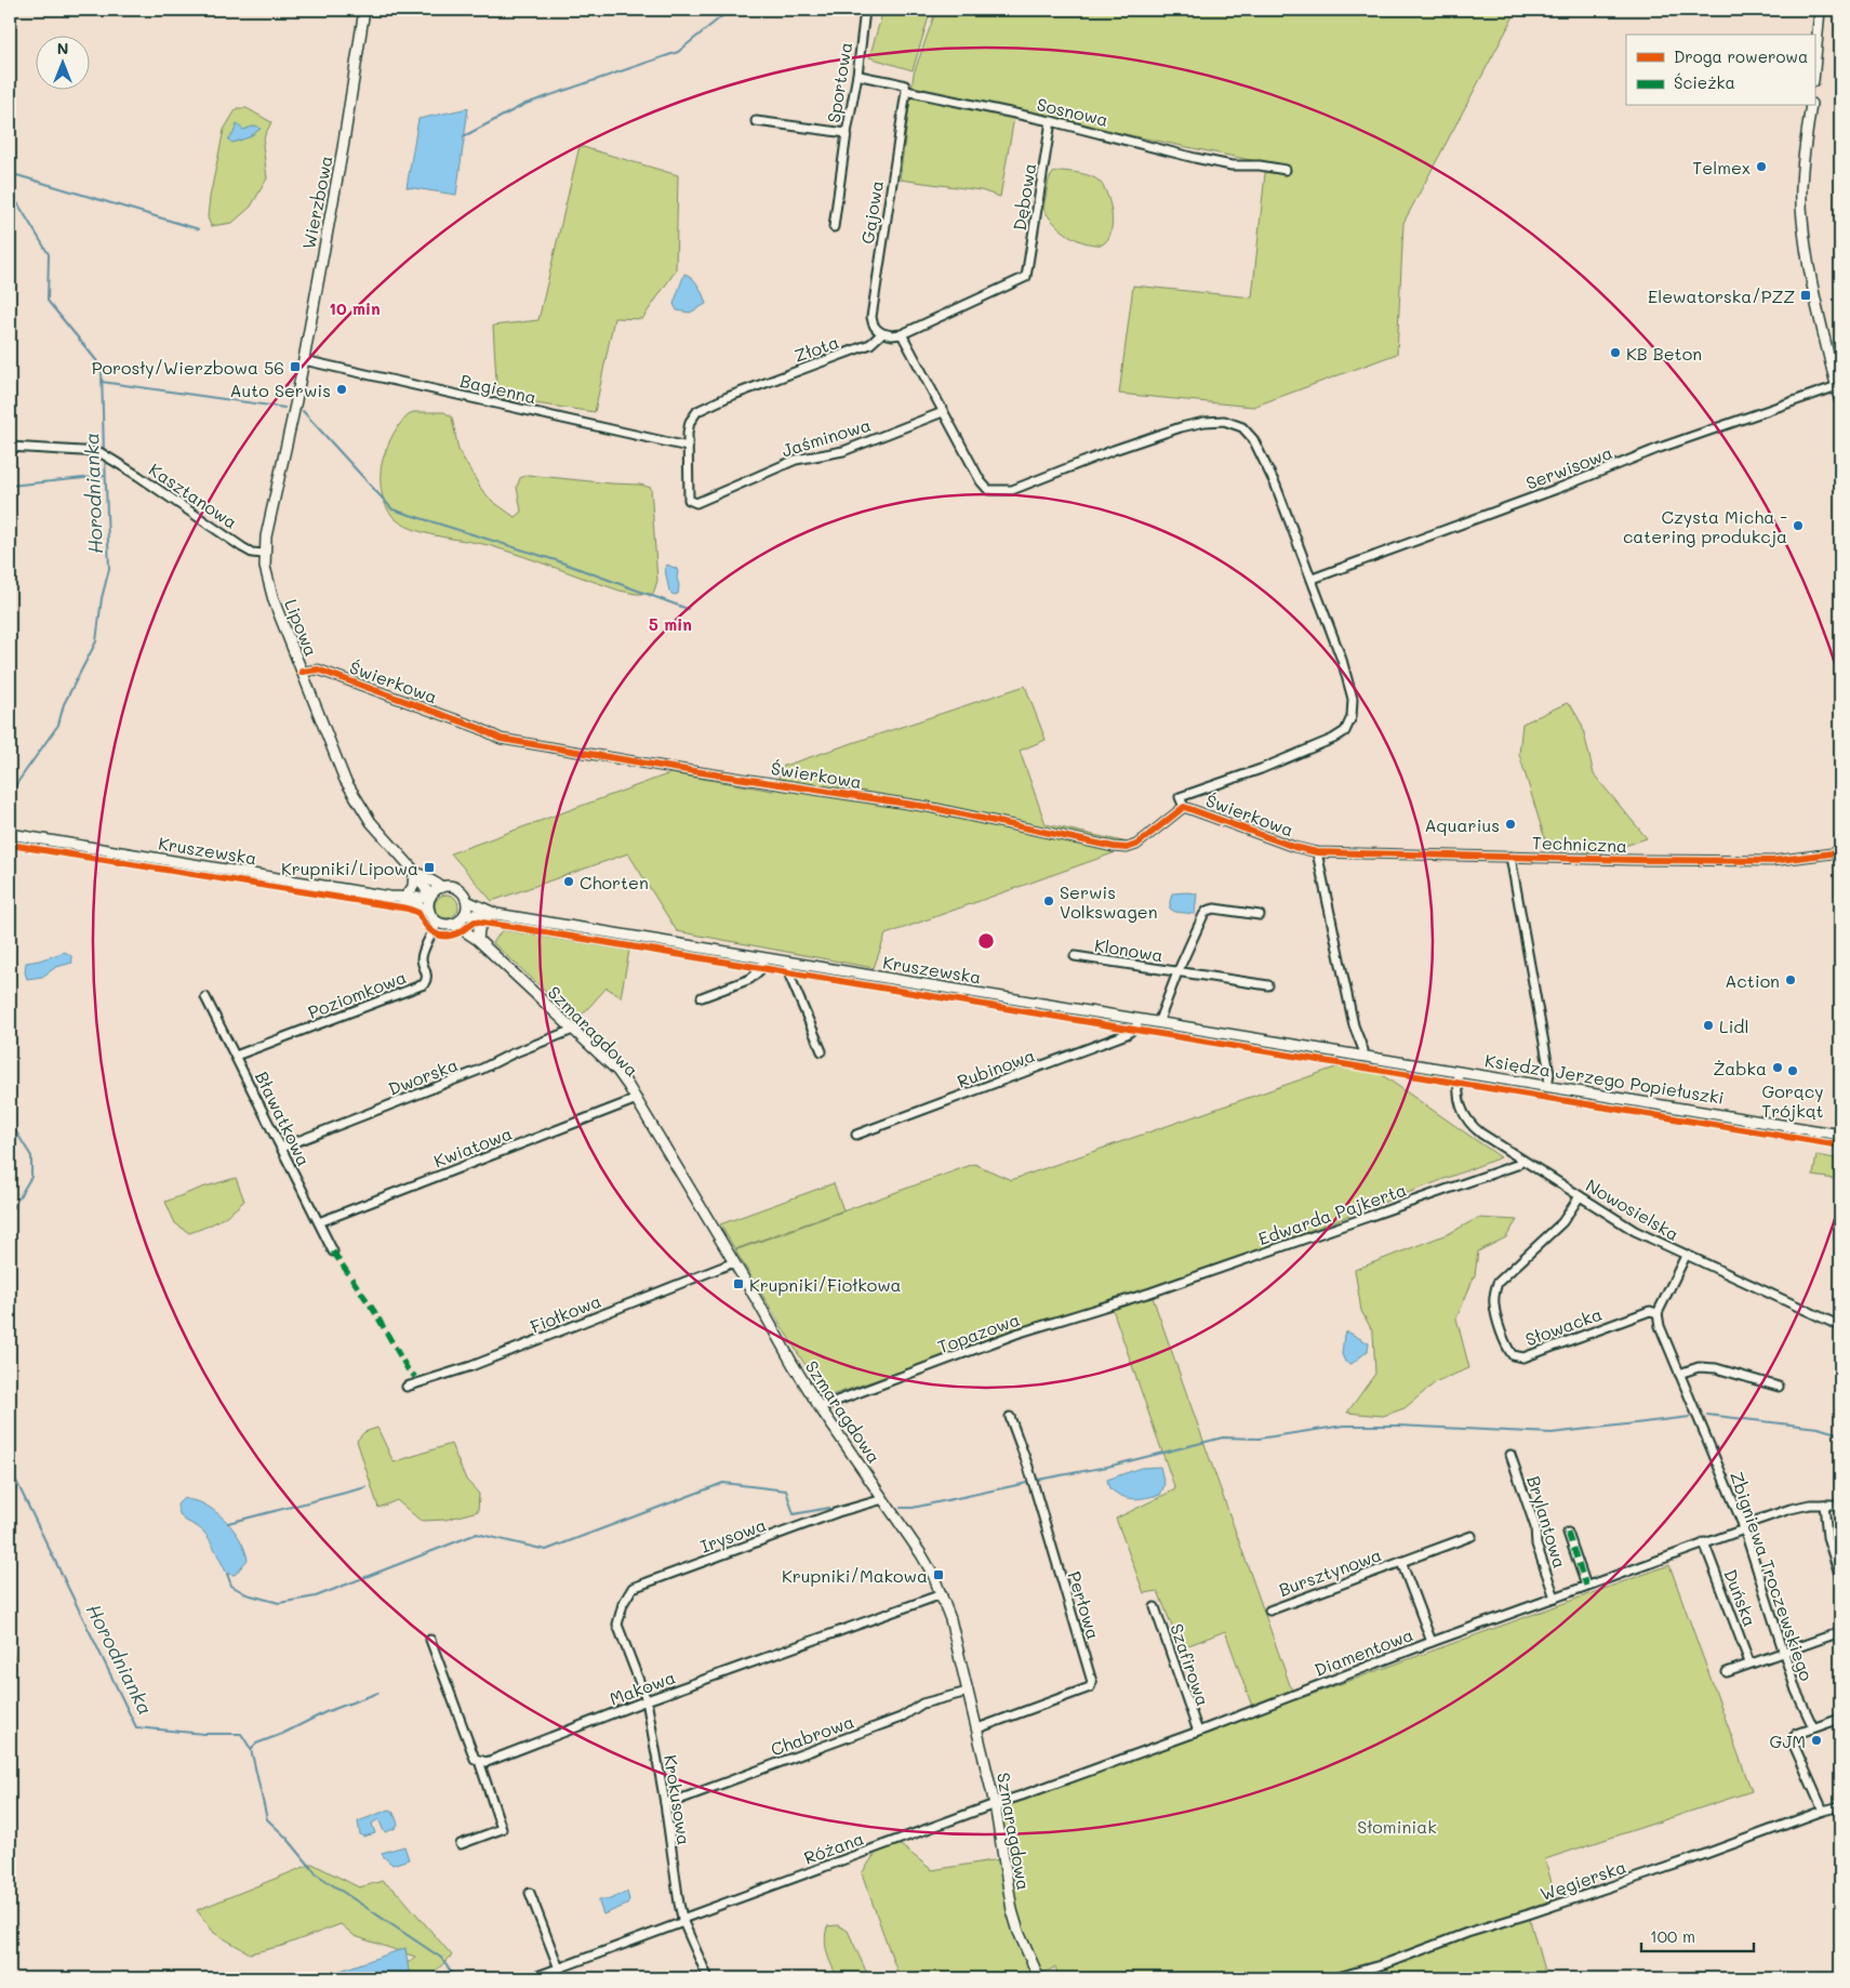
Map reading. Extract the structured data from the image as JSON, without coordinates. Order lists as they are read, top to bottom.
{
  "streets": {
    "street": [
      "Sportowa",
      "Sosnowa",
      "Dębowa",
      "Wierzbowa",
      "Gajowa",
      "Złota",
      "Bagienna",
      "Jaśminowa",
      "Serwisowa",
      "Kasztanowa",
      "Lipowa",
      "Świerkowa",
      "Techniczna",
      "Kruszewska",
      "Klonowa",
      "Poziomkowa",
      "Szmaragdowa",
      "Rubinowa",
      "Dworska",
      "Księdza Jerzego Popiełuszki",
      "Bławatkowa",
      "Kwiatowa",
      "Nowosielska",
      "Edwarda Pajkerta",
      "Fiołkowa",
      "Słowacka",
      "Topazowa",
      "Brylantowa",
      "Irysowa",
      "Bursztynowa",
      "Zbigniewa Troczewskiego",
      "Duńska",
      "Perłowa",
      "Diamentowa",
      "Szafirowa",
      "Makowa",
      "Chabrowa",
      "Krokusowa",
      "Różana",
      "Węgierska"
    ]
  },
  "crossings": [
    ["Sportowa", "Sosnowa"],
    ["Sosnowa", "Dębowa"],
    ["Sosnowa", "Gajowa"],
    ["Wierzbowa", "Bagienna"],
    ["Wierzbowa", "Lipowa"],
    ["Gajowa", "Złota"],
    ["Złota", "Bagienna"],
    ["Złota", "Jaśminowa"],
    ["Kasztanowa", "Lipowa"],
    ["Lipowa", "Świerkowa"],
    ["Lipowa", "Kruszewska"],
    ["Lipowa", "Poziomkowa"],
    ["Lipowa", "Szmaragdowa"],
    ["Świerkowa", "Techniczna"],
    ["Kruszewska", "Klonowa"],
    ["Kruszewska", "Poziomkowa"],
    ["Kruszewska", "Szmaragdowa"],
    ["Kruszewska", "Rubinowa"],
    ["Kruszewska", "Księdza Jerzego Popiełuszki"],
    ["Poziomkowa", "Szmaragdowa"],
    ["Poziomkowa", "Bławatkowa"],
    ["Szmaragdowa", "Dworska"],
    ["Szmaragdowa", "Kwiatowa"],
    ["Szmaragdowa", "Fiołkowa"],
    ["Szmaragdowa", "Topazowa"],
    ["Szmaragdowa", "Irysowa"],
    ["Szmaragdowa", "Perłowa"],
    ["Szmaragdowa", "Diamentowa"],
    ["Szmaragdowa", "Makowa"],
    ["Szmaragdowa", "Chabrowa"],
    ["Szmaragdowa", "Różana"],
    ["Dworska", "Bławatkowa"],
    ["Księdza Jerzego Popiełuszki", "Nowosielska"],
    ["Bławatkowa", "Kwiatowa"],
    ["Nowosielska", "Edwarda Pajkerta"],
    ["Nowosielska", "Słowacka"],
    ["Edwarda Pajkerta", "Topazowa"],
    ["Słowacka", "Zbigniewa Troczewskiego"],
    ["Brylantowa", "Diamentowa"],
    ["Irysowa", "Krokusowa"],
    ["Bursztynowa", "Diamentowa"],
    ["Zbigniewa Troczewskiego", "Diamentowa"],
    ["Duńska", "Diamentowa"],
    ["Diamentowa", "Szafirowa"],
    ["Diamentowa", "Różana"],
    ["Makowa", "Krokusowa"],
    ["Chabrowa", "Krokusowa"],
    ["Krokusowa", "Różana"]
  ],
  "water": ["Horodnianka"],
  "parks": ["Słominiak"],
  "places": {
    "other": [
      "Telmex",
      "KB Beton",
      "Auto Serwis",
      "Czysta Micha - catering produkcja",
      "Aquarius",
      "Chorten",
      "Serwis Volkswagen",
      "Action",
      "Lidl",
      "Żabka",
      "Gorący Trójkąt",
      "GJM"
    ],
    "transit": [
      "Elewatorska/PZZ",
      "Porosły/Wierzbowa 56",
      "Krupniki/Lipowa",
      "Krupniki/Fiołkowa",
      "Krupniki/Makowa"
    ]
  },
  "legend": ["Droga rowerowa", "Ścieżka"],
  "scale_bar": "100 m",
  "north": "top",
  "rings": ["10 min", "5 min"]
}
